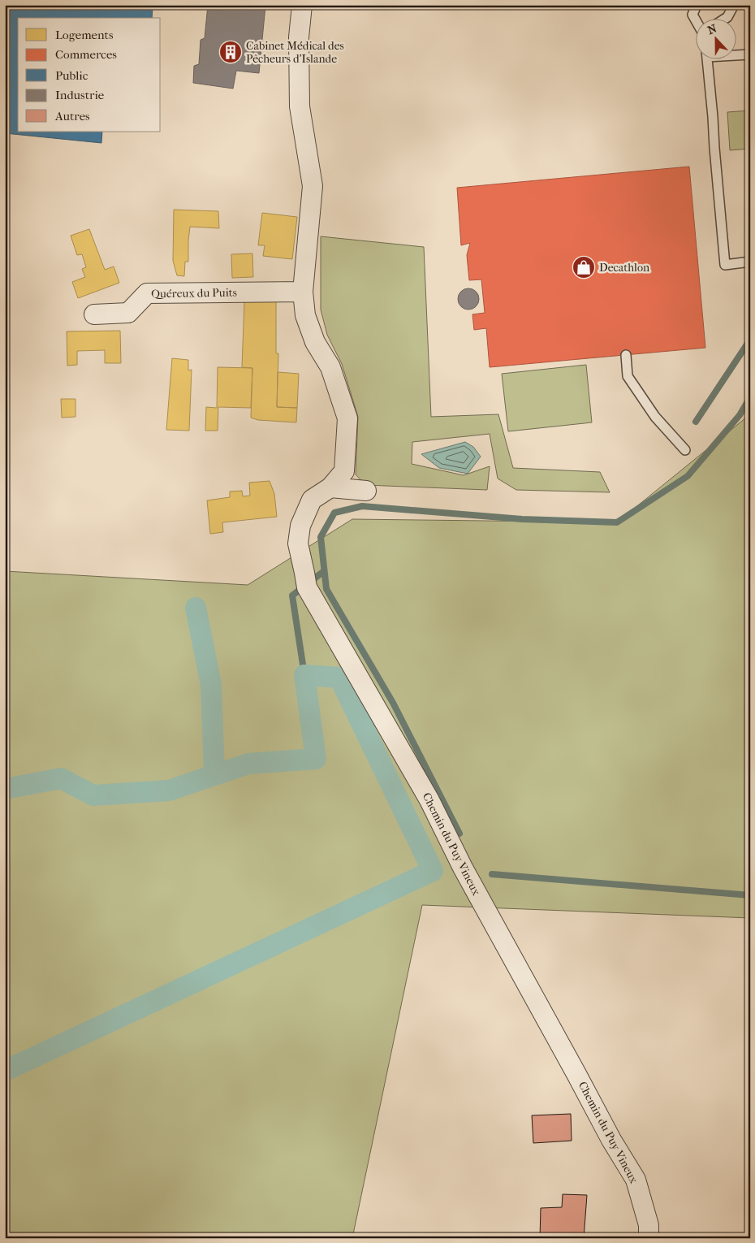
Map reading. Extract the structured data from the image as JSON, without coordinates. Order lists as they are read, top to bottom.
{
  "streets": {
    "street": ["Quéreux du Puits", "Chemin du Puy Vineux"]
  },
  "crossings": [
    ["Quéreux du Puits", "Chemin du Puy Vineux"]
  ],
  "places": {
    "building": ["Cabinet Médical des Pêcheurs d'Islande"],
    "shop": ["Decathlon"]
  },
  "legend": [
    "Logements",
    "Commerces",
    "Public",
    "Industrie",
    "Autres"
  ],
  "north": "top"
}
